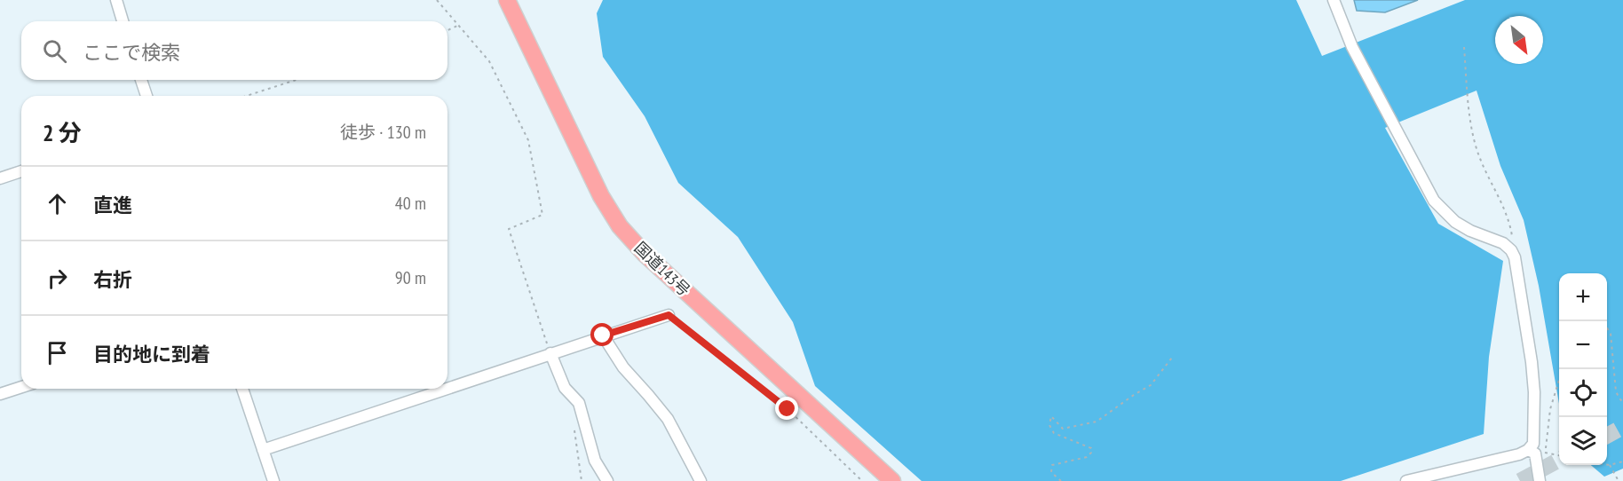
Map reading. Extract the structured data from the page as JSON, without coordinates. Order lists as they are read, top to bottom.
{
  "streets": {
    "highway": ["国道143号"]
  },
  "north": "bottom right",
  "page": {
    "search": "ここで検索",
    "heading": ["2 分", "徒歩 · 130 m"],
    "list": [
      ["直進", "40 m"],
      ["右折", "90 m"],
      "目的地に到着"
    ],
    "map_buttons": ["+", "−"]
  }
}
